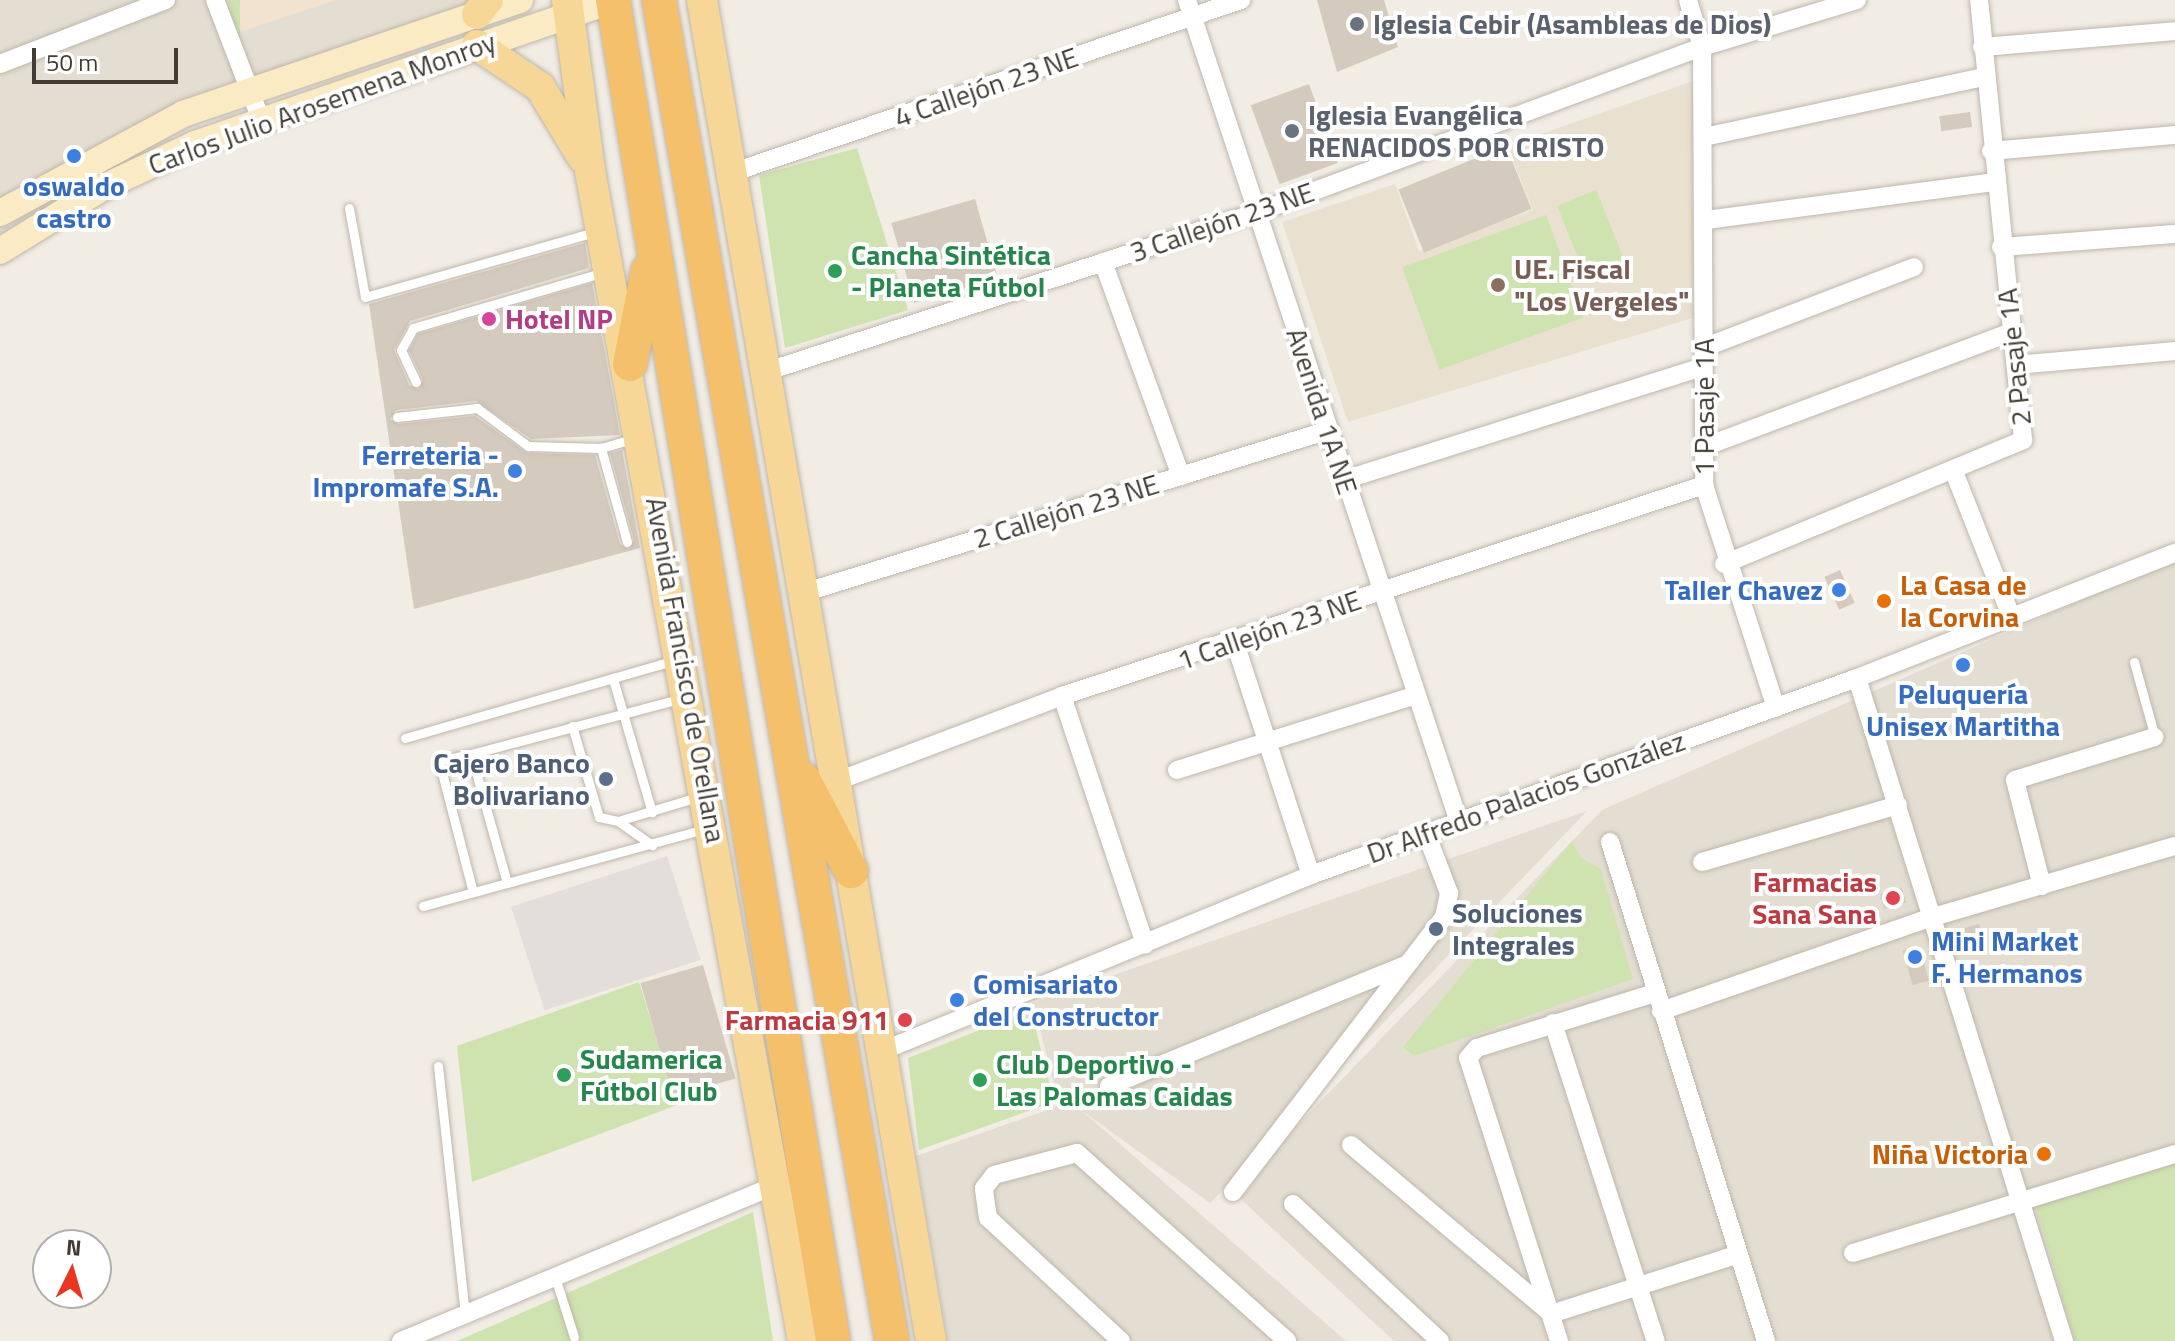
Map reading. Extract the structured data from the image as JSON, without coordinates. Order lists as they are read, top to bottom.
{
  "streets": {
    "highway": ["Avenida Francisco de Orellana"],
    "main road": ["Carlos Julio Arosemena Monroy"],
    "street": [
      "4 Callejón 23 NE",
      "3 Callejón 23 NE",
      "2 Pasaje 1A",
      "1 Pasaje 1A",
      "Avenida 1A NE",
      "2 Callejón 23 NE",
      "1 Callejón 23 NE",
      "Dr Alfredo Palacios González"
    ]
  },
  "crossings": [
    ["4 Callejón 23 NE", "Avenida 1A NE"],
    ["Carlos Julio Arosemena Monroy", "Avenida Francisco de Orellana"],
    ["3 Callejón 23 NE", "1 Pasaje 1A"],
    ["3 Callejón 23 NE", "Avenida 1A NE"],
    ["2 Pasaje 1A", "1 Pasaje 1A"],
    ["1 Pasaje 1A", "1 Callejón 23 NE"],
    ["1 Pasaje 1A", "Dr Alfredo Palacios González"],
    ["Avenida 1A NE", "2 Callejón 23 NE"],
    ["Avenida 1A NE", "1 Callejón 23 NE"],
    ["Avenida 1A NE", "Dr Alfredo Palacios González"]
  ],
  "places": [
    "Iglesia Cebir (Asambleas de Dios)",
    "Iglesia Evangélica RENACIDOS POR CRISTO",
    "oswaldo castro",
    "Cancha Sintética - Planeta Fútbol",
    "UE. Fiscal \"Los Vergeles\"",
    "Hotel NP",
    "Ferreteria - Impromafe S.A.",
    "Taller Chavez",
    "La Casa de la Corvina",
    "Peluquería Unisex Martitha",
    "Cajero Banco Bolivariano",
    "Farmacias Sana Sana",
    "Soluciones Integrales",
    "Mini Market F. Hermanos",
    "Comisariato del Constructor",
    "Farmacia 911",
    "Sudamerica Fútbol Club",
    "Club Deportivo - Las Palomas Caidas",
    "Niña Victoria"
  ],
  "scale_bar": "50 m",
  "north": "top"
}
